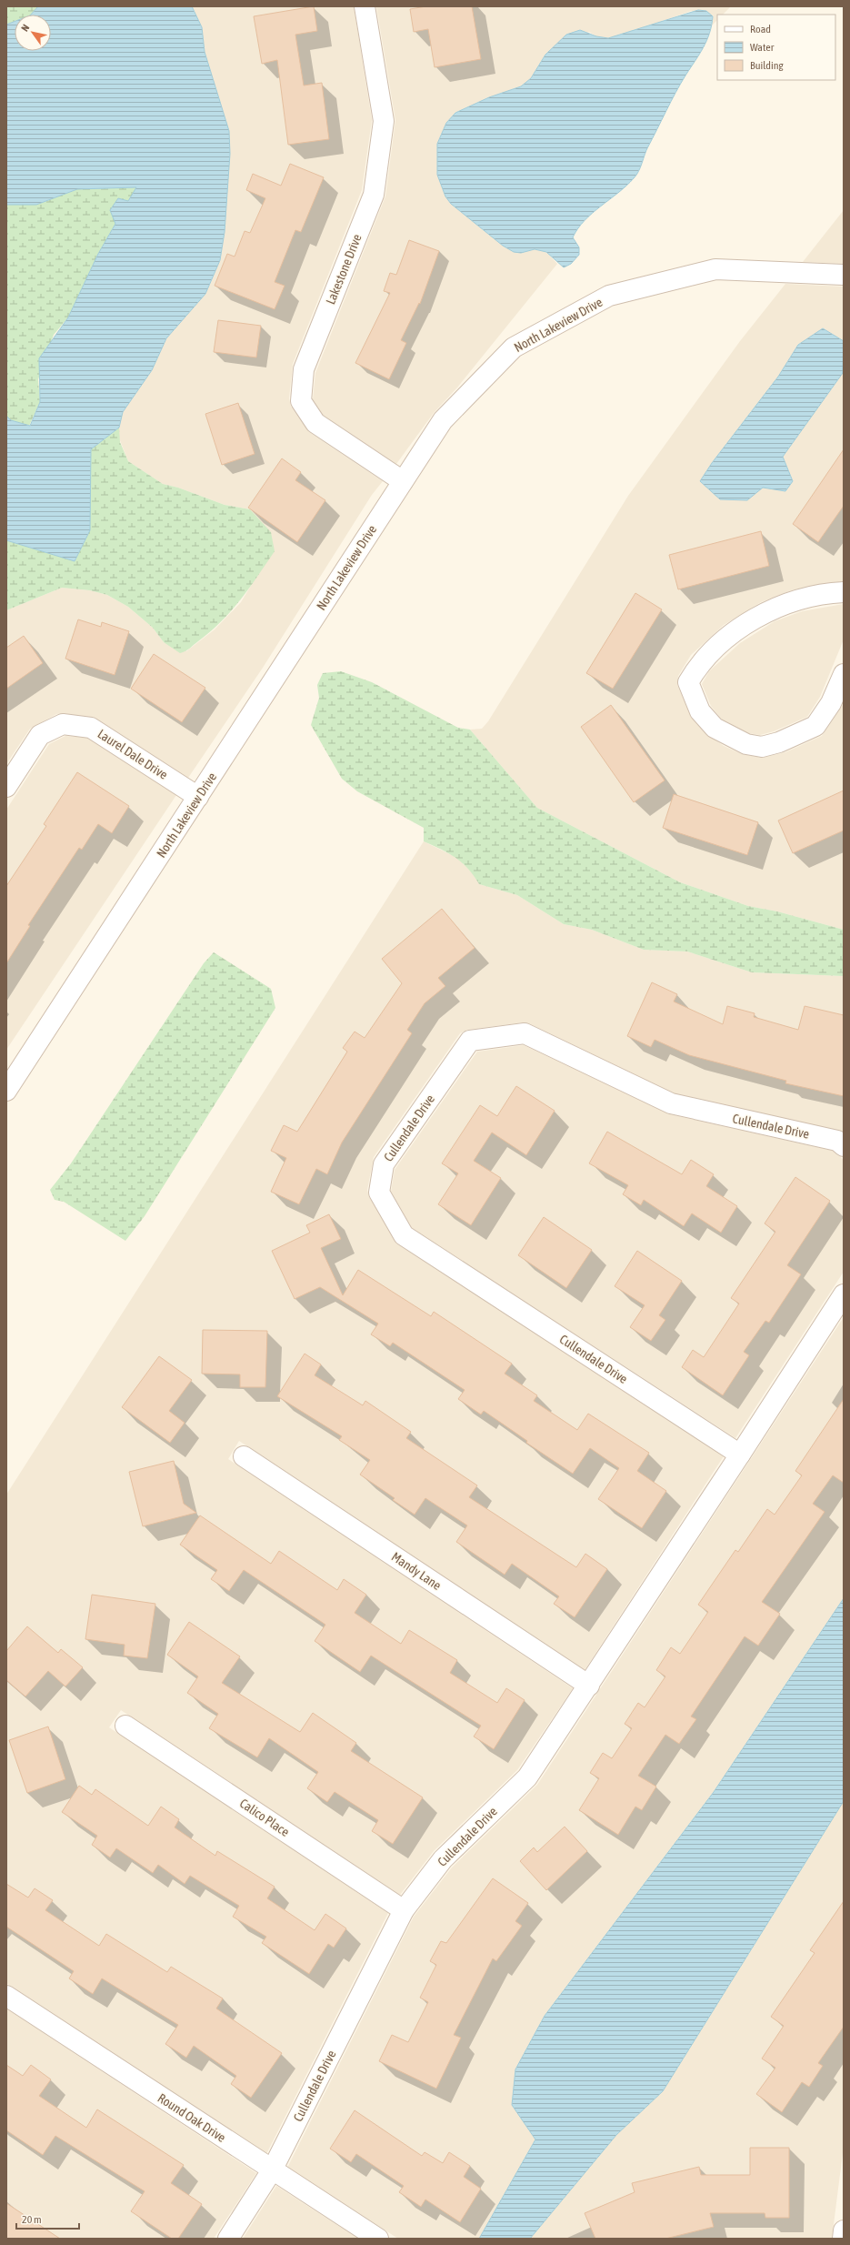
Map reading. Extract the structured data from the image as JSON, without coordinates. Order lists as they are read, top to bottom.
{
  "streets": {
    "street": [
      "Lakestone Drive",
      "North Lakeview Drive",
      "Laurel Dale Drive",
      "Cullendale Drive",
      "Mandy Lane",
      "Calico Place",
      "Round Oak Drive"
    ]
  },
  "crossings": [
    ["Lakestone Drive", "North Lakeview Drive"],
    ["North Lakeview Drive", "Laurel Dale Drive"],
    ["Cullendale Drive", "Mandy Lane"],
    ["Cullendale Drive", "Calico Place"],
    ["Cullendale Drive", "Round Oak Drive"]
  ],
  "legend": ["Road", "Water", "Building"],
  "scale_bar": "20 m",
  "north": "top left"
}
